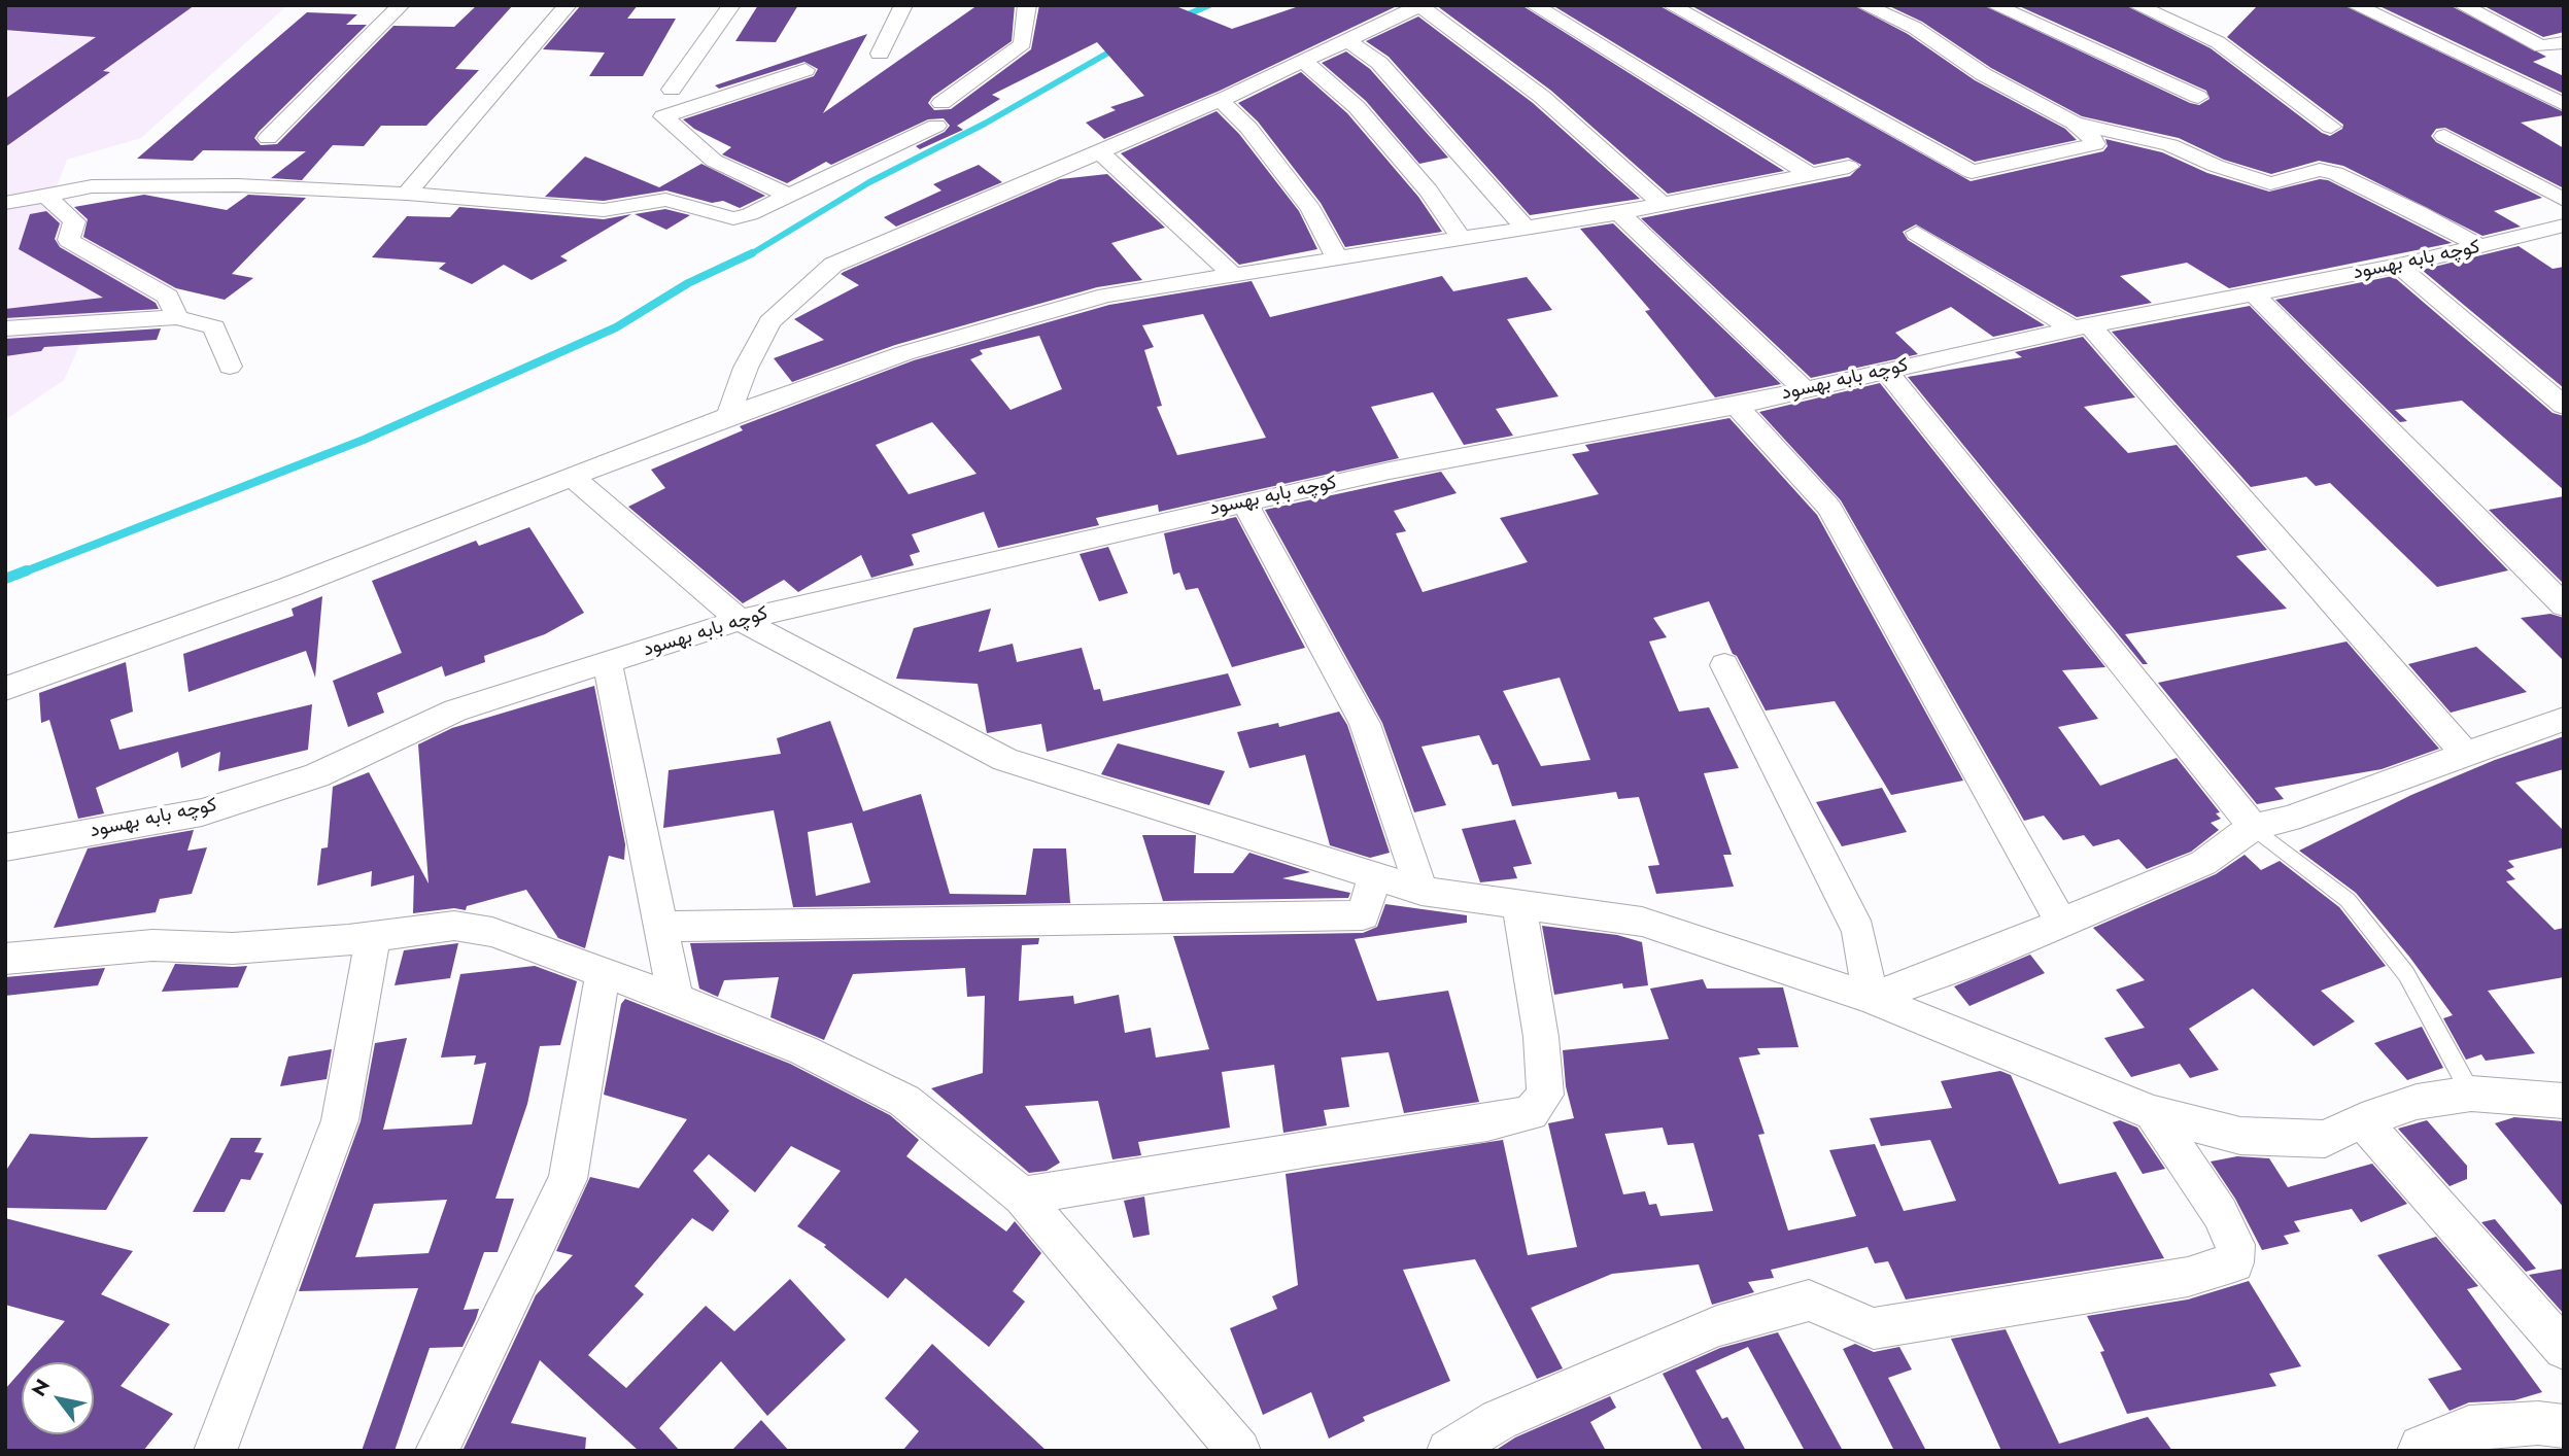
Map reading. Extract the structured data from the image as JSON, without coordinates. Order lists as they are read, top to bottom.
{
  "streets": {
    "street": ["کوچه بابه بهسود"]
  },
  "north": "top left"
}
